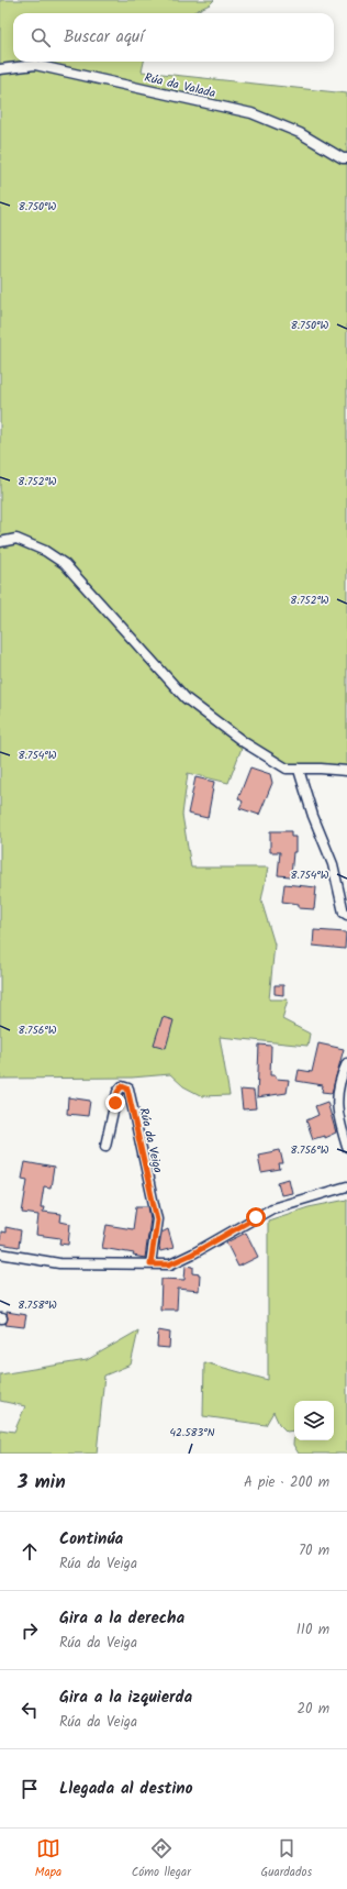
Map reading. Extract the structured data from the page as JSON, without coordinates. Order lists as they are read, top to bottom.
{
  "streets": {
    "street": ["Rúa da Valada", "Rúa da Veiga"]
  },
  "page": {
    "search": "Buscar aquí",
    "heading": ["3 min", "A pie · 200 m"],
    "list": [
      ["Continúa", "Rúa da Veiga", "70 m"],
      ["Gira a la derecha", "Rúa da Veiga", "110 m"],
      ["Gira a la izquierda", "Rúa da Veiga", "20 m"],
      "Llegada al destino"
    ],
    "nav": ["Mapa", "Cómo llegar", "Guardados"]
  },
  "coordinates": [
    "8.750°W",
    "8.752°W",
    "8.754°W",
    "8.756°W",
    "8.758°W",
    "42.583°N"
  ]
}
